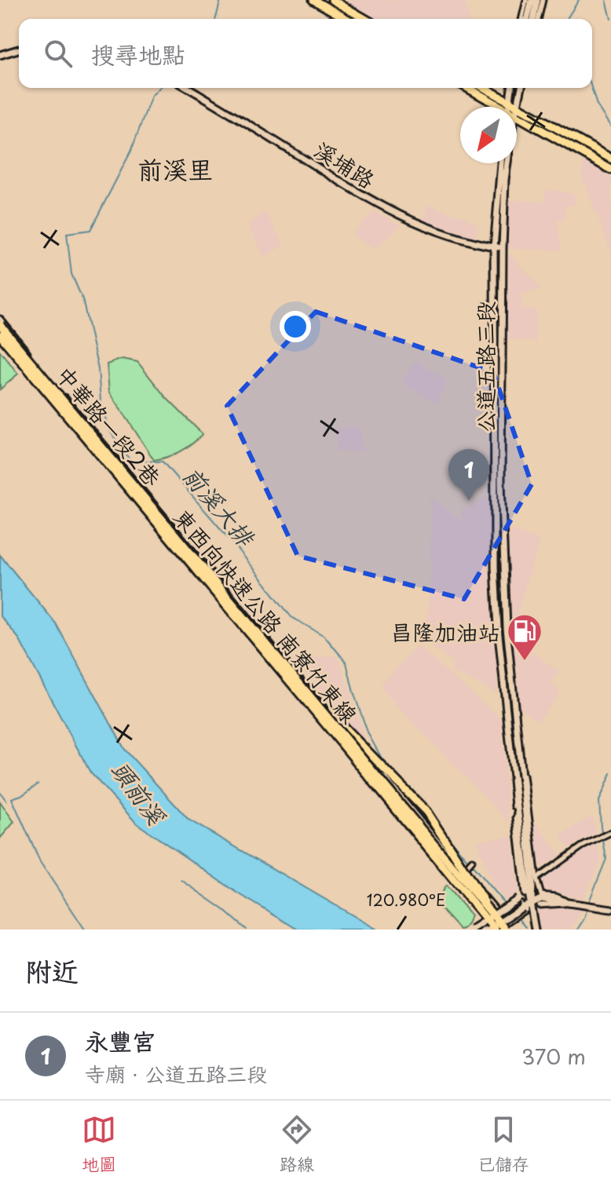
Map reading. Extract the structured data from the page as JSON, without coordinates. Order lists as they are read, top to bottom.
{
  "streets": {
    "main road": ["東西向快速公路 南寮竹東線"],
    "street": ["溪埔路", "公道五路三段", "中華路一段2巷"]
  },
  "crossings": [
    ["溪埔路", "公道五路三段"],
    ["中華路一段2巷", "東西向快速公路 南寮竹東線"]
  ],
  "districts": ["前溪里"],
  "water": ["前溪大排", "頭前溪"],
  "places": {
    "fuel station": ["昌隆加油站"]
  },
  "north": "bottom left",
  "page": {
    "search": "搜尋地點",
    "pins": "1",
    "heading": "附近",
    "list": [
      {
        "mark": "1",
        "name": "永豐宮",
        "note": "寺廟 · 公道五路三段",
        "value": "370 m"
      }
    ],
    "nav": ["地圖", "路線", "已儲存"]
  },
  "coordinates": ["120.980°E"]
}
